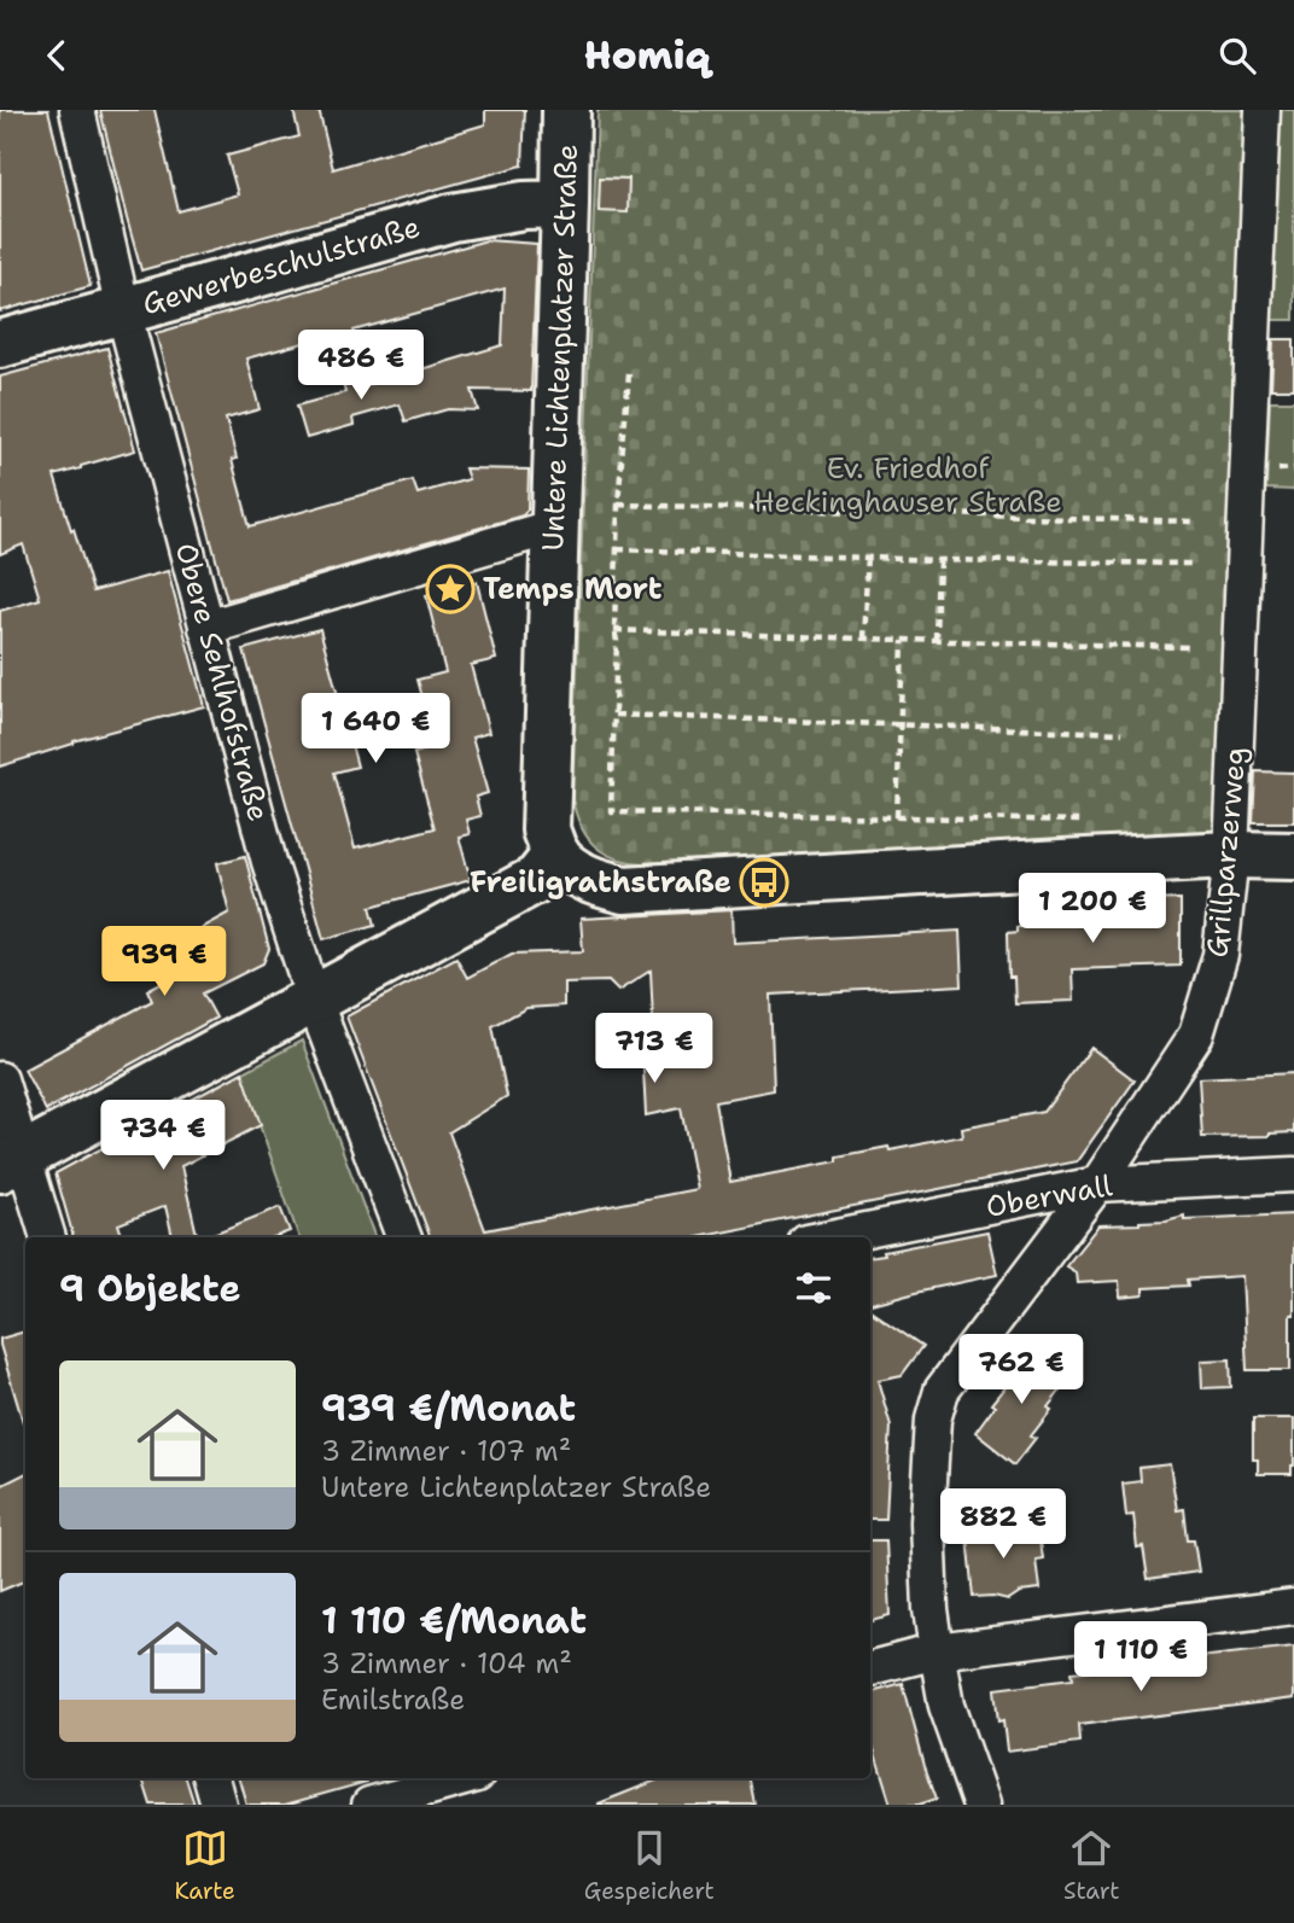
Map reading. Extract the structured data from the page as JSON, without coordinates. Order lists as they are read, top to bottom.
{
  "streets": {
    "main road": ["Gewerbeschulstraße", "Untere Lichtenplatzer Straße"],
    "street": ["Obere Sehlhofstraße", "Grillparzerweg", "Oberwall"]
  },
  "crossings": [
    ["Gewerbeschulstraße", "Untere Lichtenplatzer Straße"],
    ["Gewerbeschulstraße", "Obere Sehlhofstraße"],
    ["Grillparzerweg", "Oberwall"]
  ],
  "parks": ["Ev. Friedhof Heckinghauser Straße"],
  "places": {
    "place": ["Temps Mort"],
    "bus stop": ["Freiligrathstraße"]
  },
  "page": {
    "header": "Homiq",
    "price": [
      "486 €",
      "1 640 €",
      "1 200 €",
      "939 €",
      "713 €",
      "734 €",
      "762 €",
      "882 €",
      "1 110 €"
    ],
    "heading": "9 Objekte",
    "list": [
      {
        "name": "939 €/Monat",
        "note": "3 Zimmer · 107 m² · Untere Lichtenplatzer Straße"
      },
      {
        "name": "1 110 €/Monat",
        "note": "3 Zimmer · 104 m² · Emilstraße"
      }
    ],
    "tabs": ["Karte", "Gespeichert", "Start"]
  }
}
